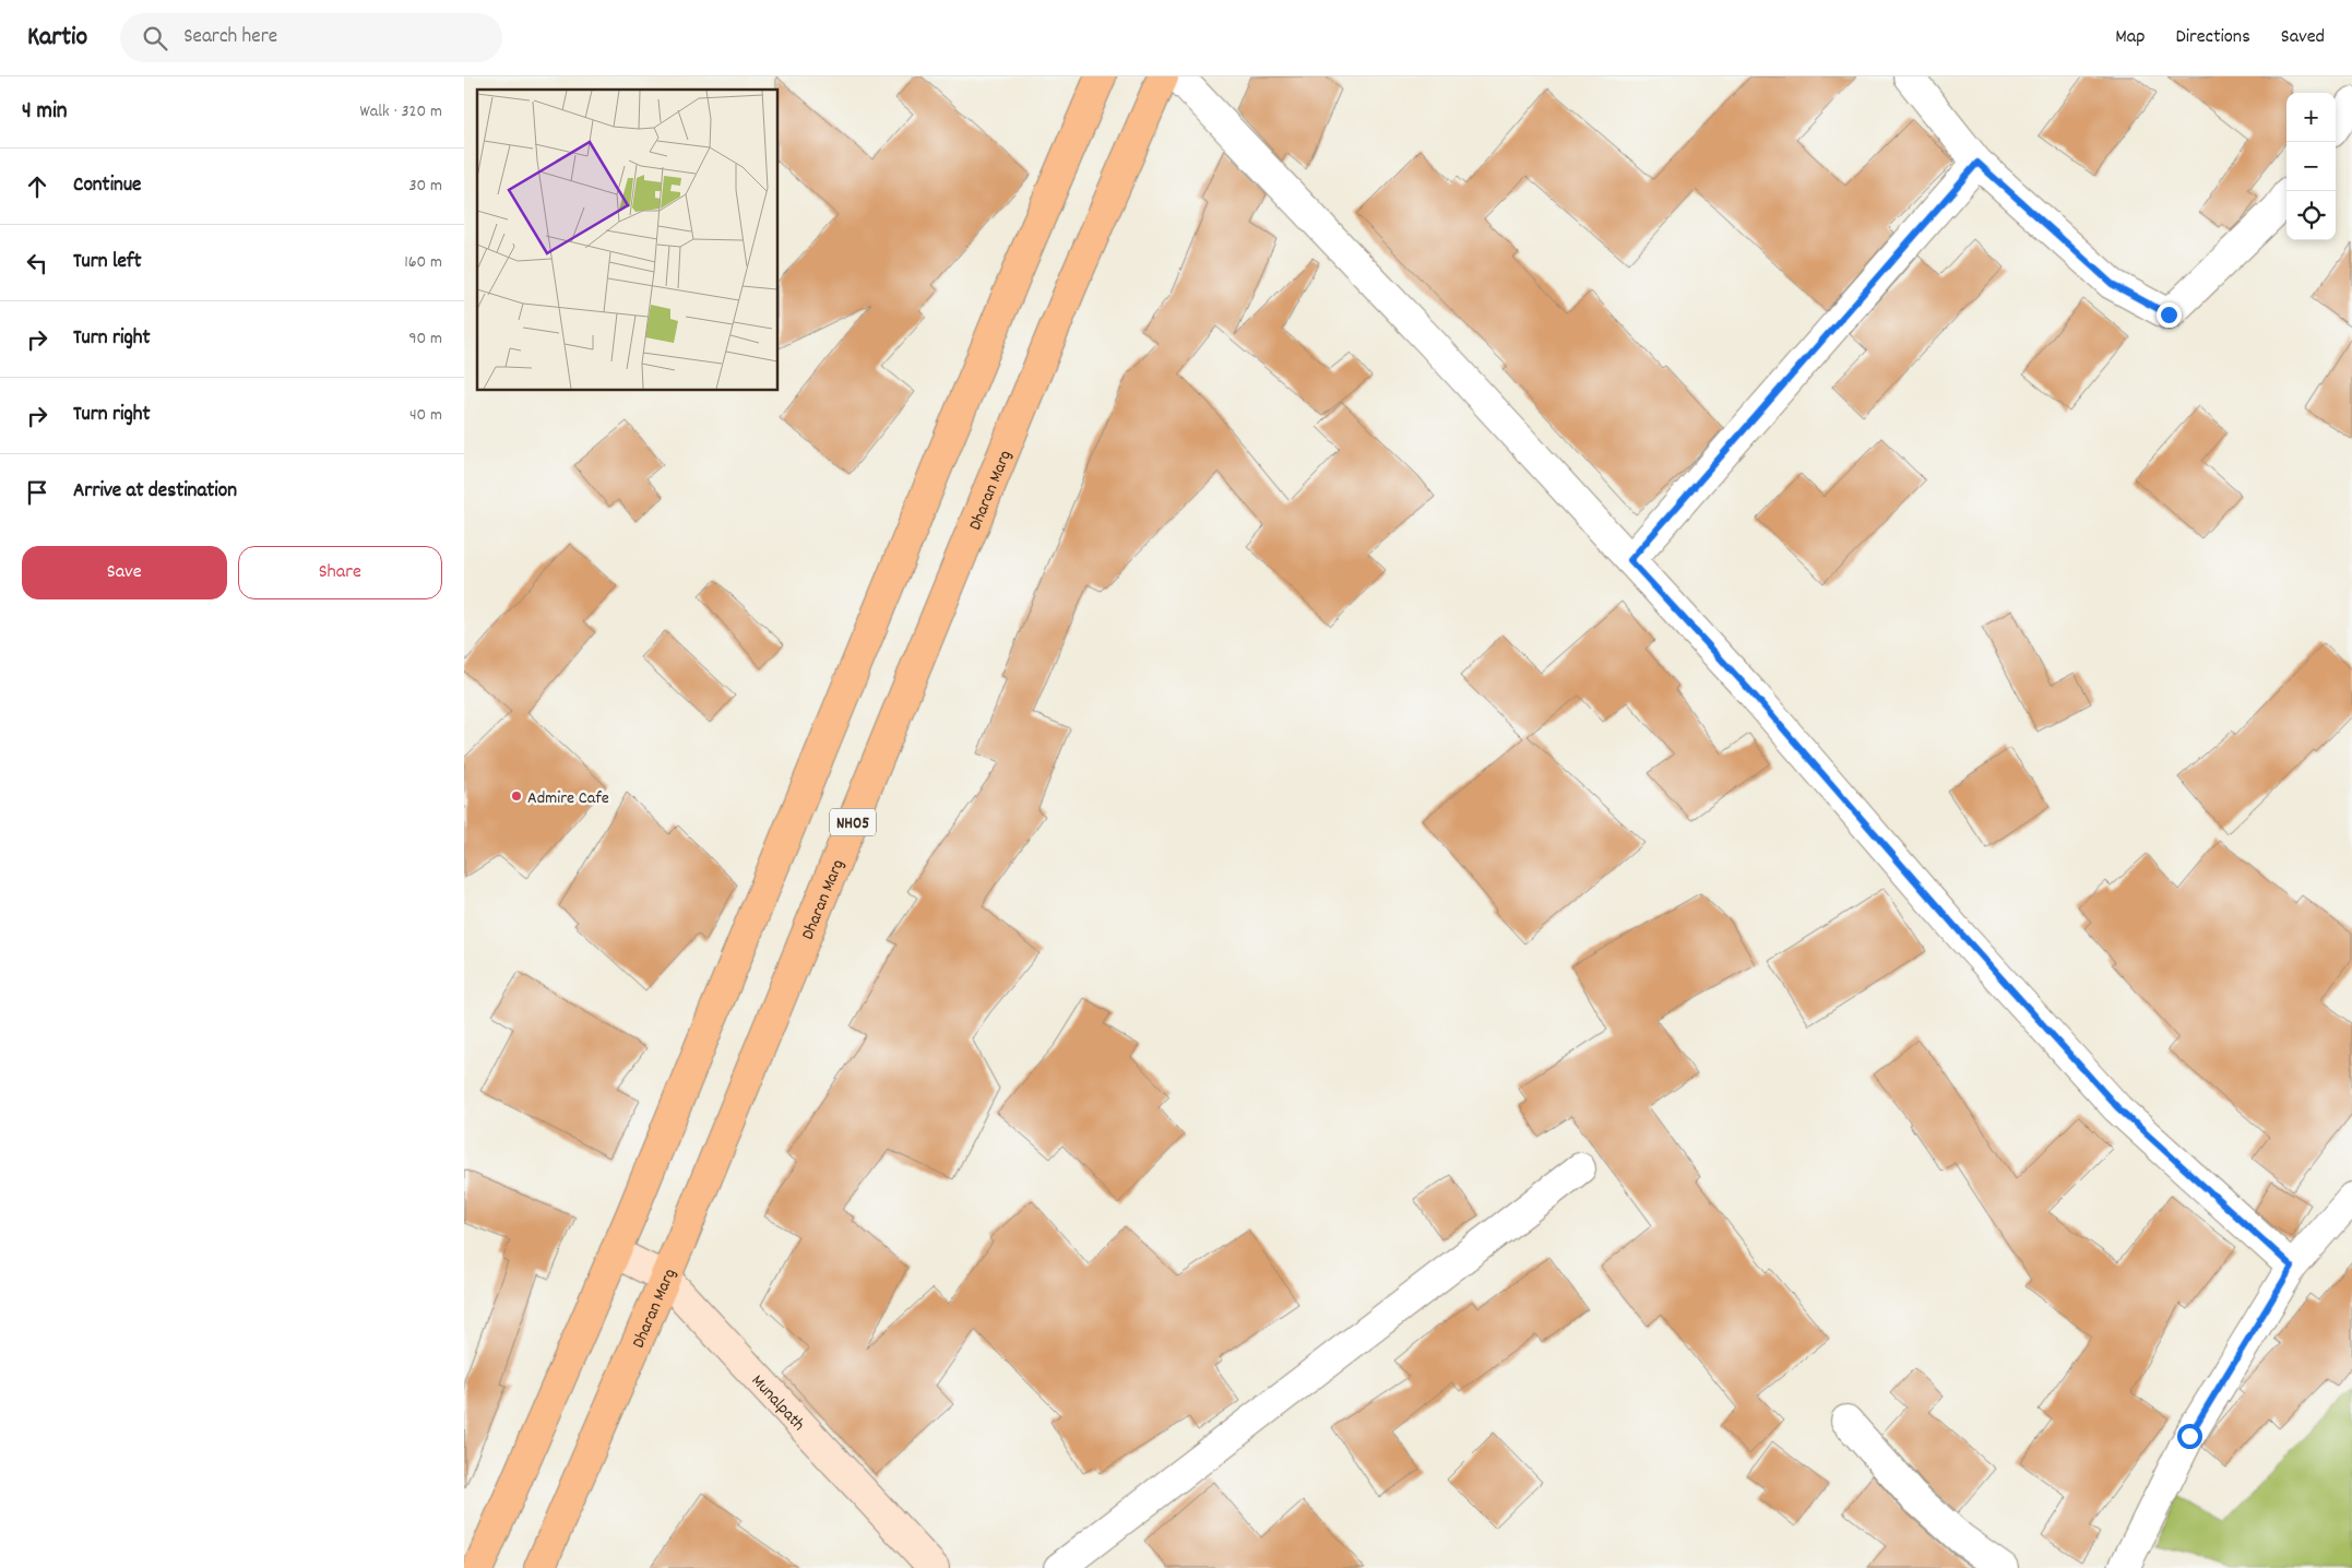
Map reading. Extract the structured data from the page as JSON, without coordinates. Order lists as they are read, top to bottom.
{
  "streets": {
    "main road": ["Dharan Marg", "NH05"],
    "street": ["Munalpath"]
  },
  "crossings": [
    ["Dharan Marg", "Munalpath"]
  ],
  "places": ["Admire Cafe"],
  "page": {
    "header": "Kartio",
    "search": "Search here",
    "nav": ["Map", "Directions", "Saved"],
    "heading": ["4 min", "Walk · 320 m"],
    "map_buttons": ["+", "−"],
    "list": [
      ["Continue", "30 m"],
      ["Turn left", "160 m"],
      ["Turn right", "90 m"],
      ["Turn right", "40 m"],
      "Arrive at destination"
    ],
    "buttons": ["Save", "Share"]
  }
}
